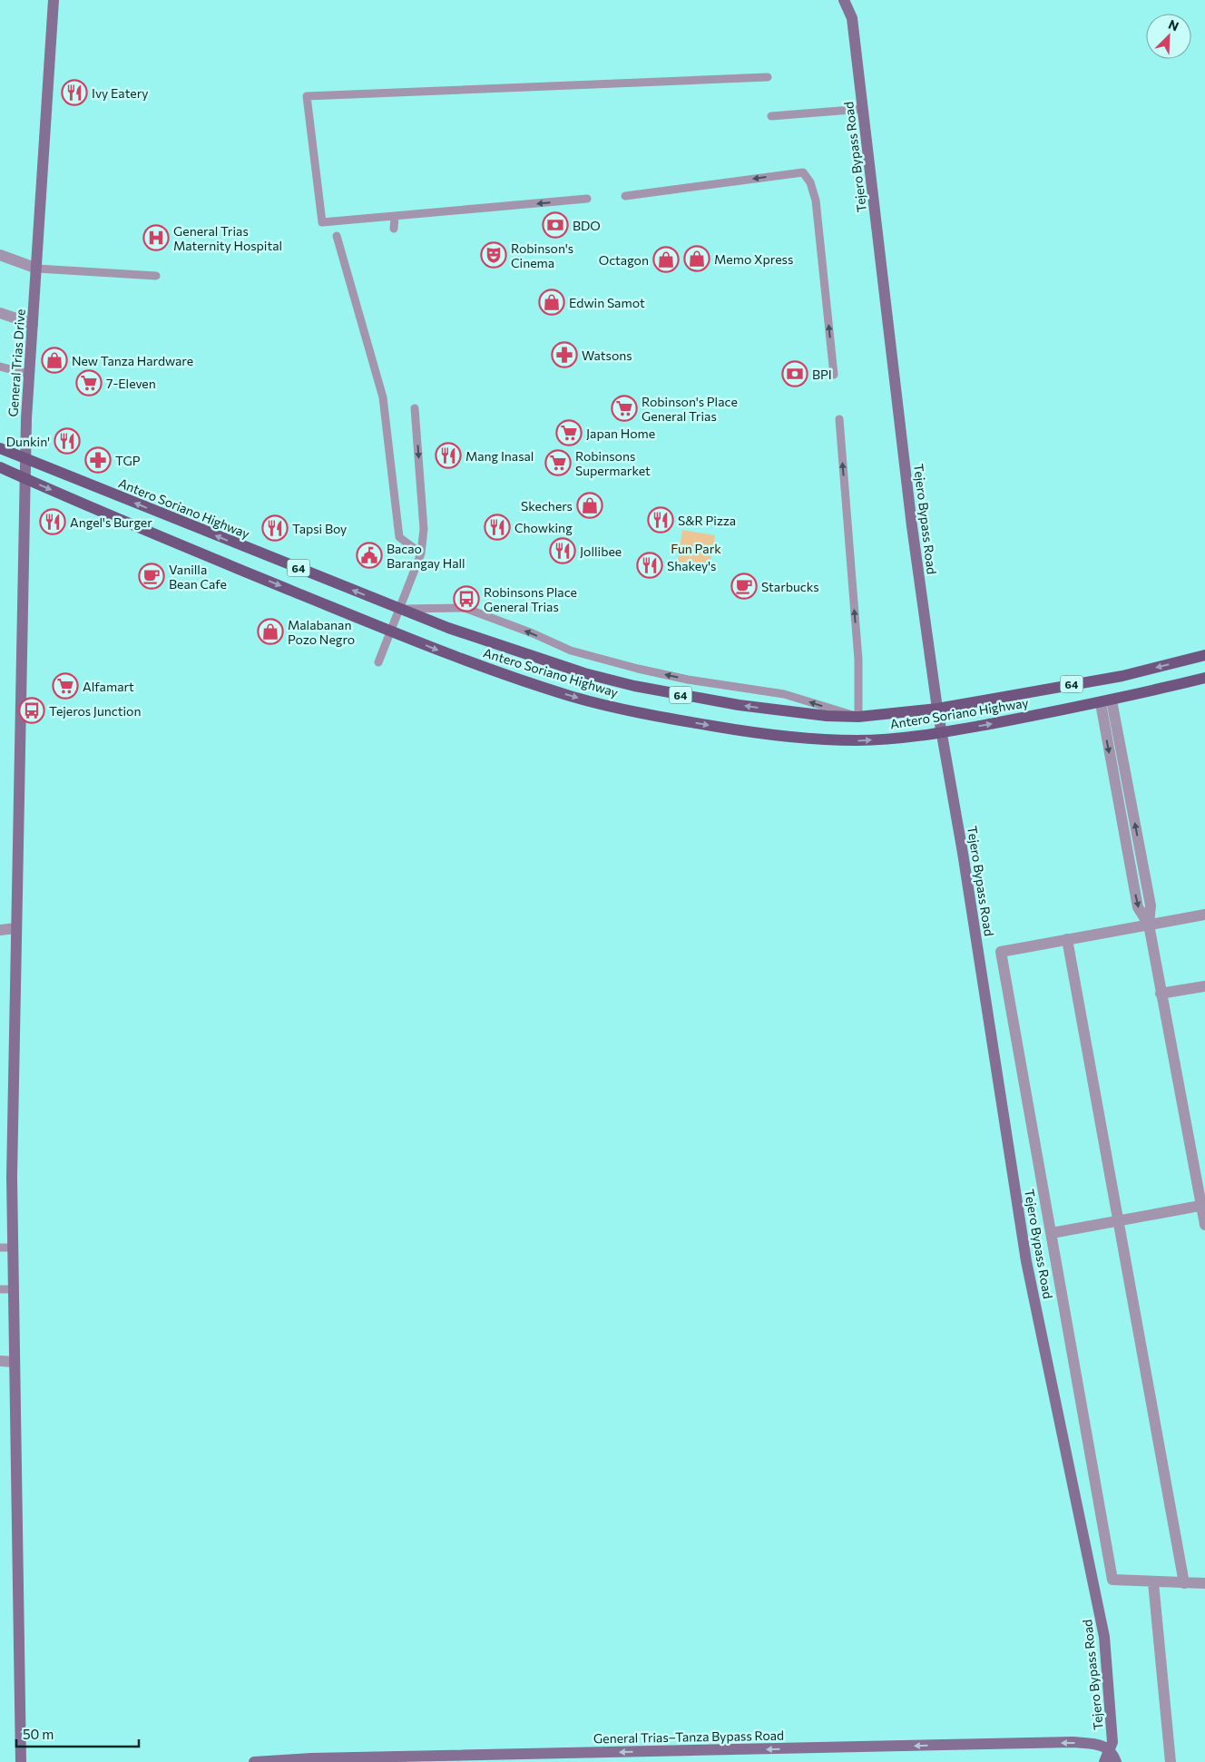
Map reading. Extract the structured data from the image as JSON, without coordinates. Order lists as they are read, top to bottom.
{
  "streets": {
    "main road": [
      "Tejero Bypass Road",
      "General Trias Drive",
      "Antero Soriano Highway",
      "64",
      "General Trias–Tanza Bypass Road"
    ]
  },
  "crossings": [
    ["Tejero Bypass Road", "Antero Soriano Highway"],
    ["Tejero Bypass Road", "General Trias–Tanza Bypass Road"],
    ["General Trias Drive", "Antero Soriano Highway"]
  ],
  "one_way": ["General Trias–Tanza Bypass Road"],
  "parks": ["Fun Park"],
  "places": {
    "restaurant": [
      "Ivy Eatery",
      "Dunkin'",
      "Mang Inasal",
      "S&R Pizza",
      "Angel's Burger",
      "Chowking",
      "Tapsi Boy",
      "Jollibee",
      "Shakey's"
    ],
    "bank": ["BDO", "BPI"],
    "hospital": ["General Trias Maternity Hospital"],
    "theatre": ["Robinson's Cinema"],
    "shop": [
      "Memo Xpress",
      "Octagon",
      "Edwin Samot",
      "New Tanza Hardware",
      "Skechers",
      "Malabanan Pozo Negro"
    ],
    "pharmacy": ["Watsons", "TGP"],
    "supermarket": [
      "7-Eleven",
      "Robinson's Place General Trias",
      "Japan Home",
      "Robinsons Supermarket",
      "Alfamart"
    ],
    "public building": ["Bacao Barangay Hall"],
    "cafe": ["Vanilla Bean Cafe", "Starbucks"],
    "bus stop": ["Robinsons Place General Trias", "Tejeros Junction"]
  },
  "scale_bar": "50 m",
  "north": "top right"
}
